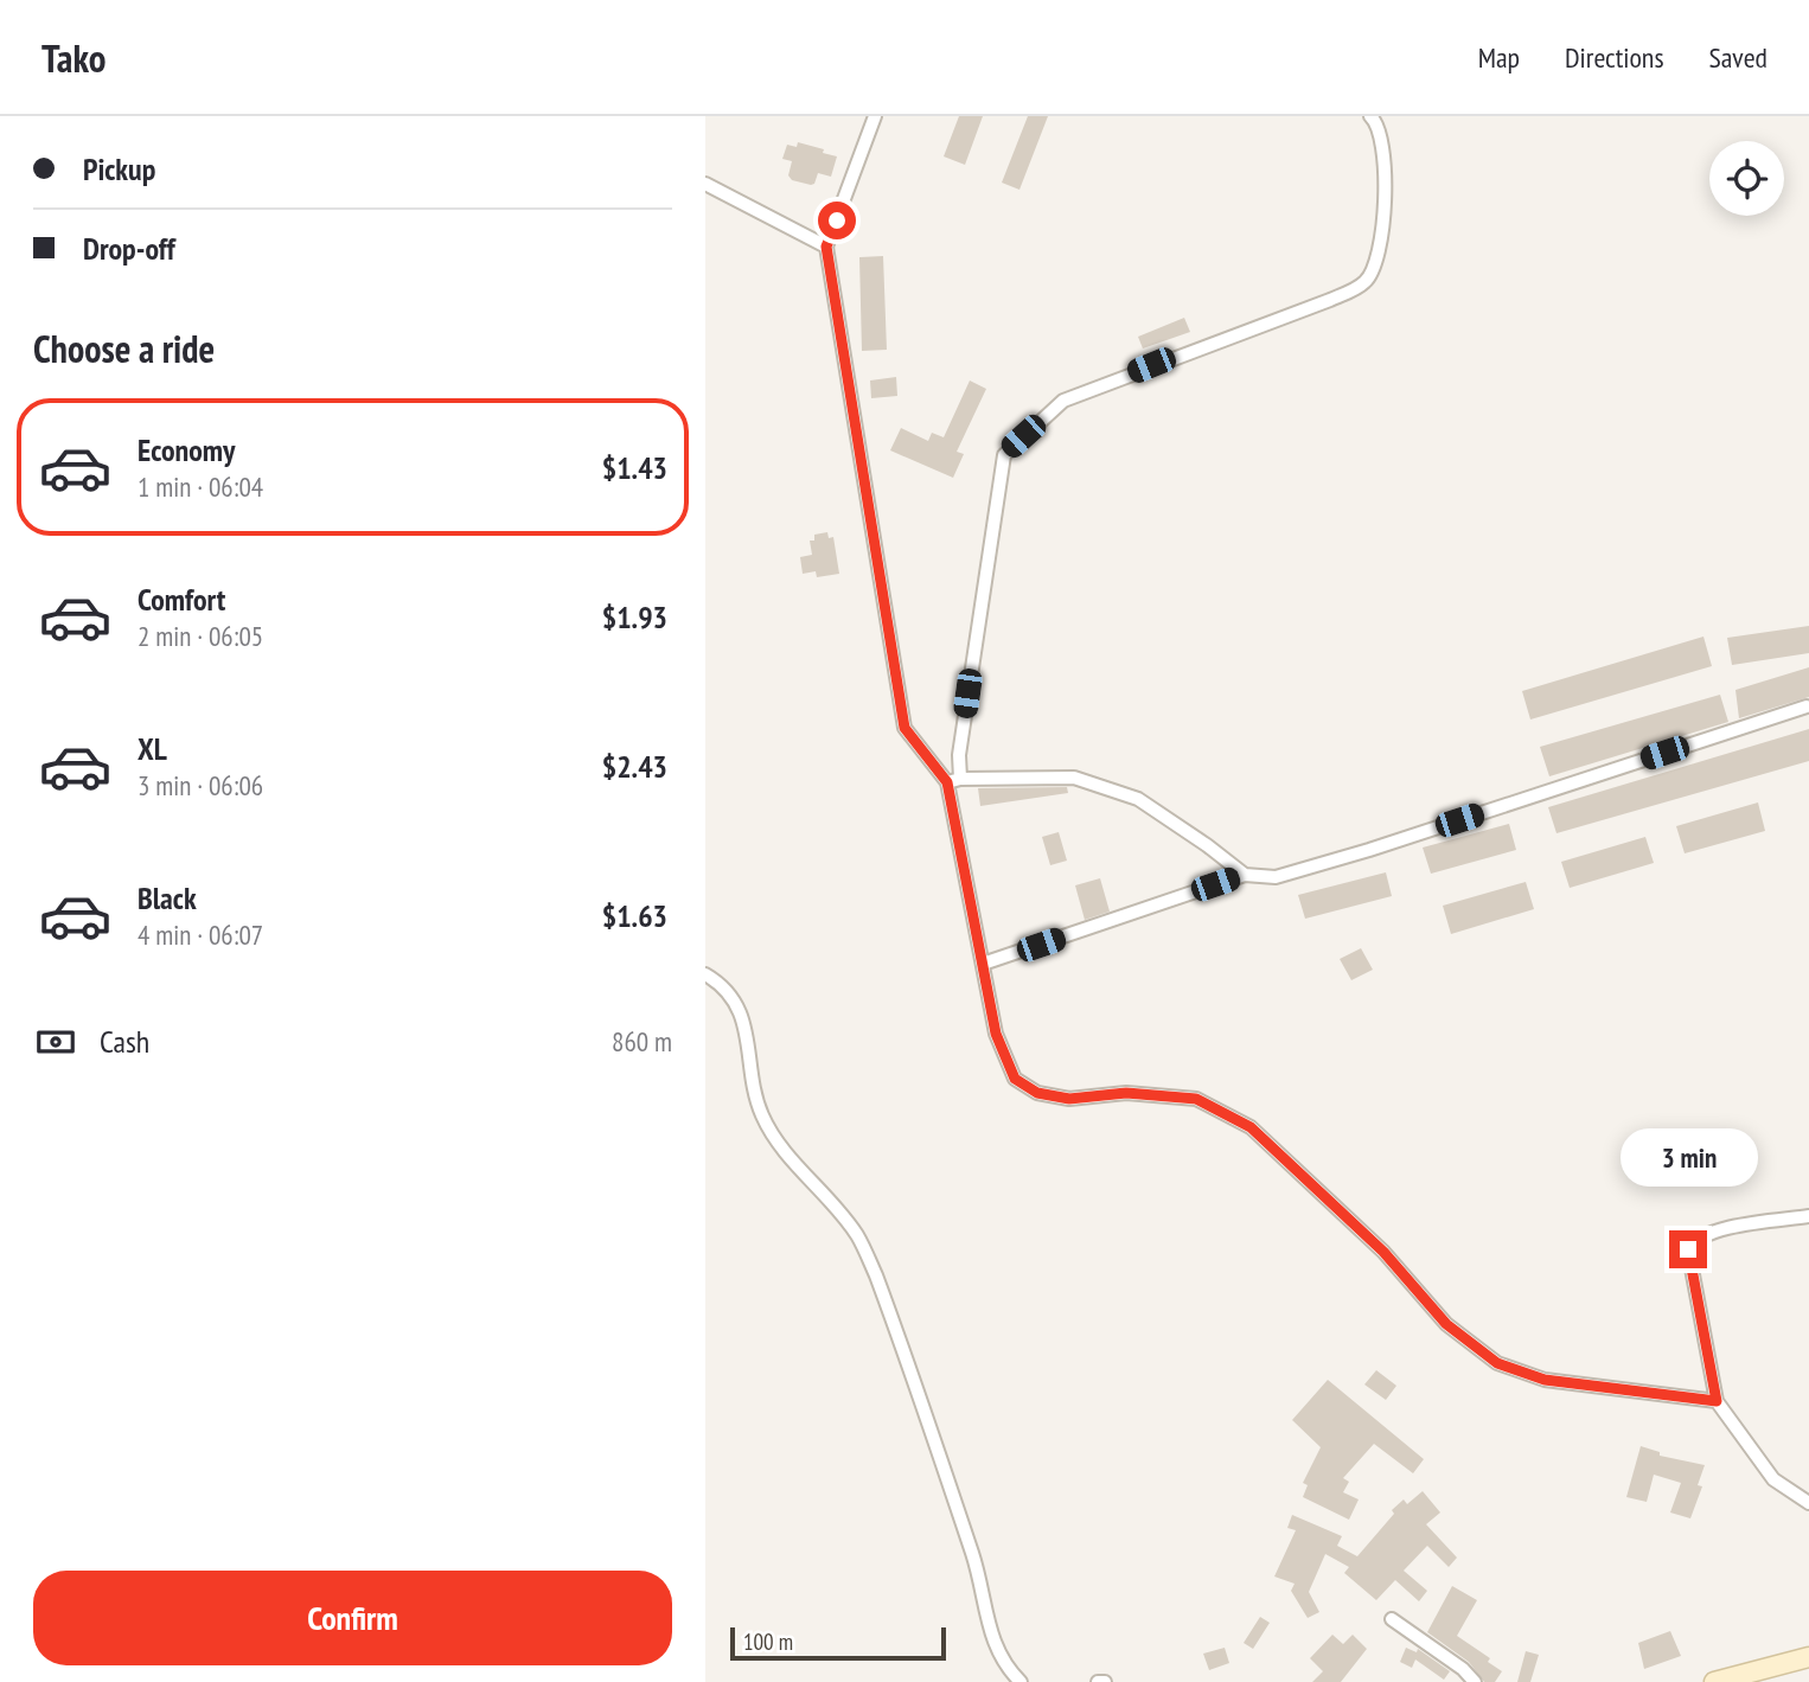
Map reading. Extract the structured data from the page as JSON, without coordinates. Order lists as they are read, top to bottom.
{
  "scale_bar": "100 m",
  "page": {
    "header": "Tako",
    "nav": ["Map", "Directions", "Saved"],
    "banner": ["Pickup", "Drop-off"],
    "heading": "Choose a ride",
    "list": [
      {
        "name": "Economy",
        "note": "1 min · 06:04",
        "value": "$1.43"
      },
      {
        "name": "Comfort",
        "note": "2 min · 06:05",
        "value": "$1.93"
      },
      {
        "name": "XL",
        "note": "3 min · 06:06",
        "value": "$2.43"
      },
      {
        "name": "Black",
        "note": "4 min · 06:07",
        "value": "$1.63"
      }
    ],
    "pay": ["Cash", "860 m"],
    "bubble": "3 min",
    "buttons": "Confirm",
    "scale": "100 m"
  }
}
